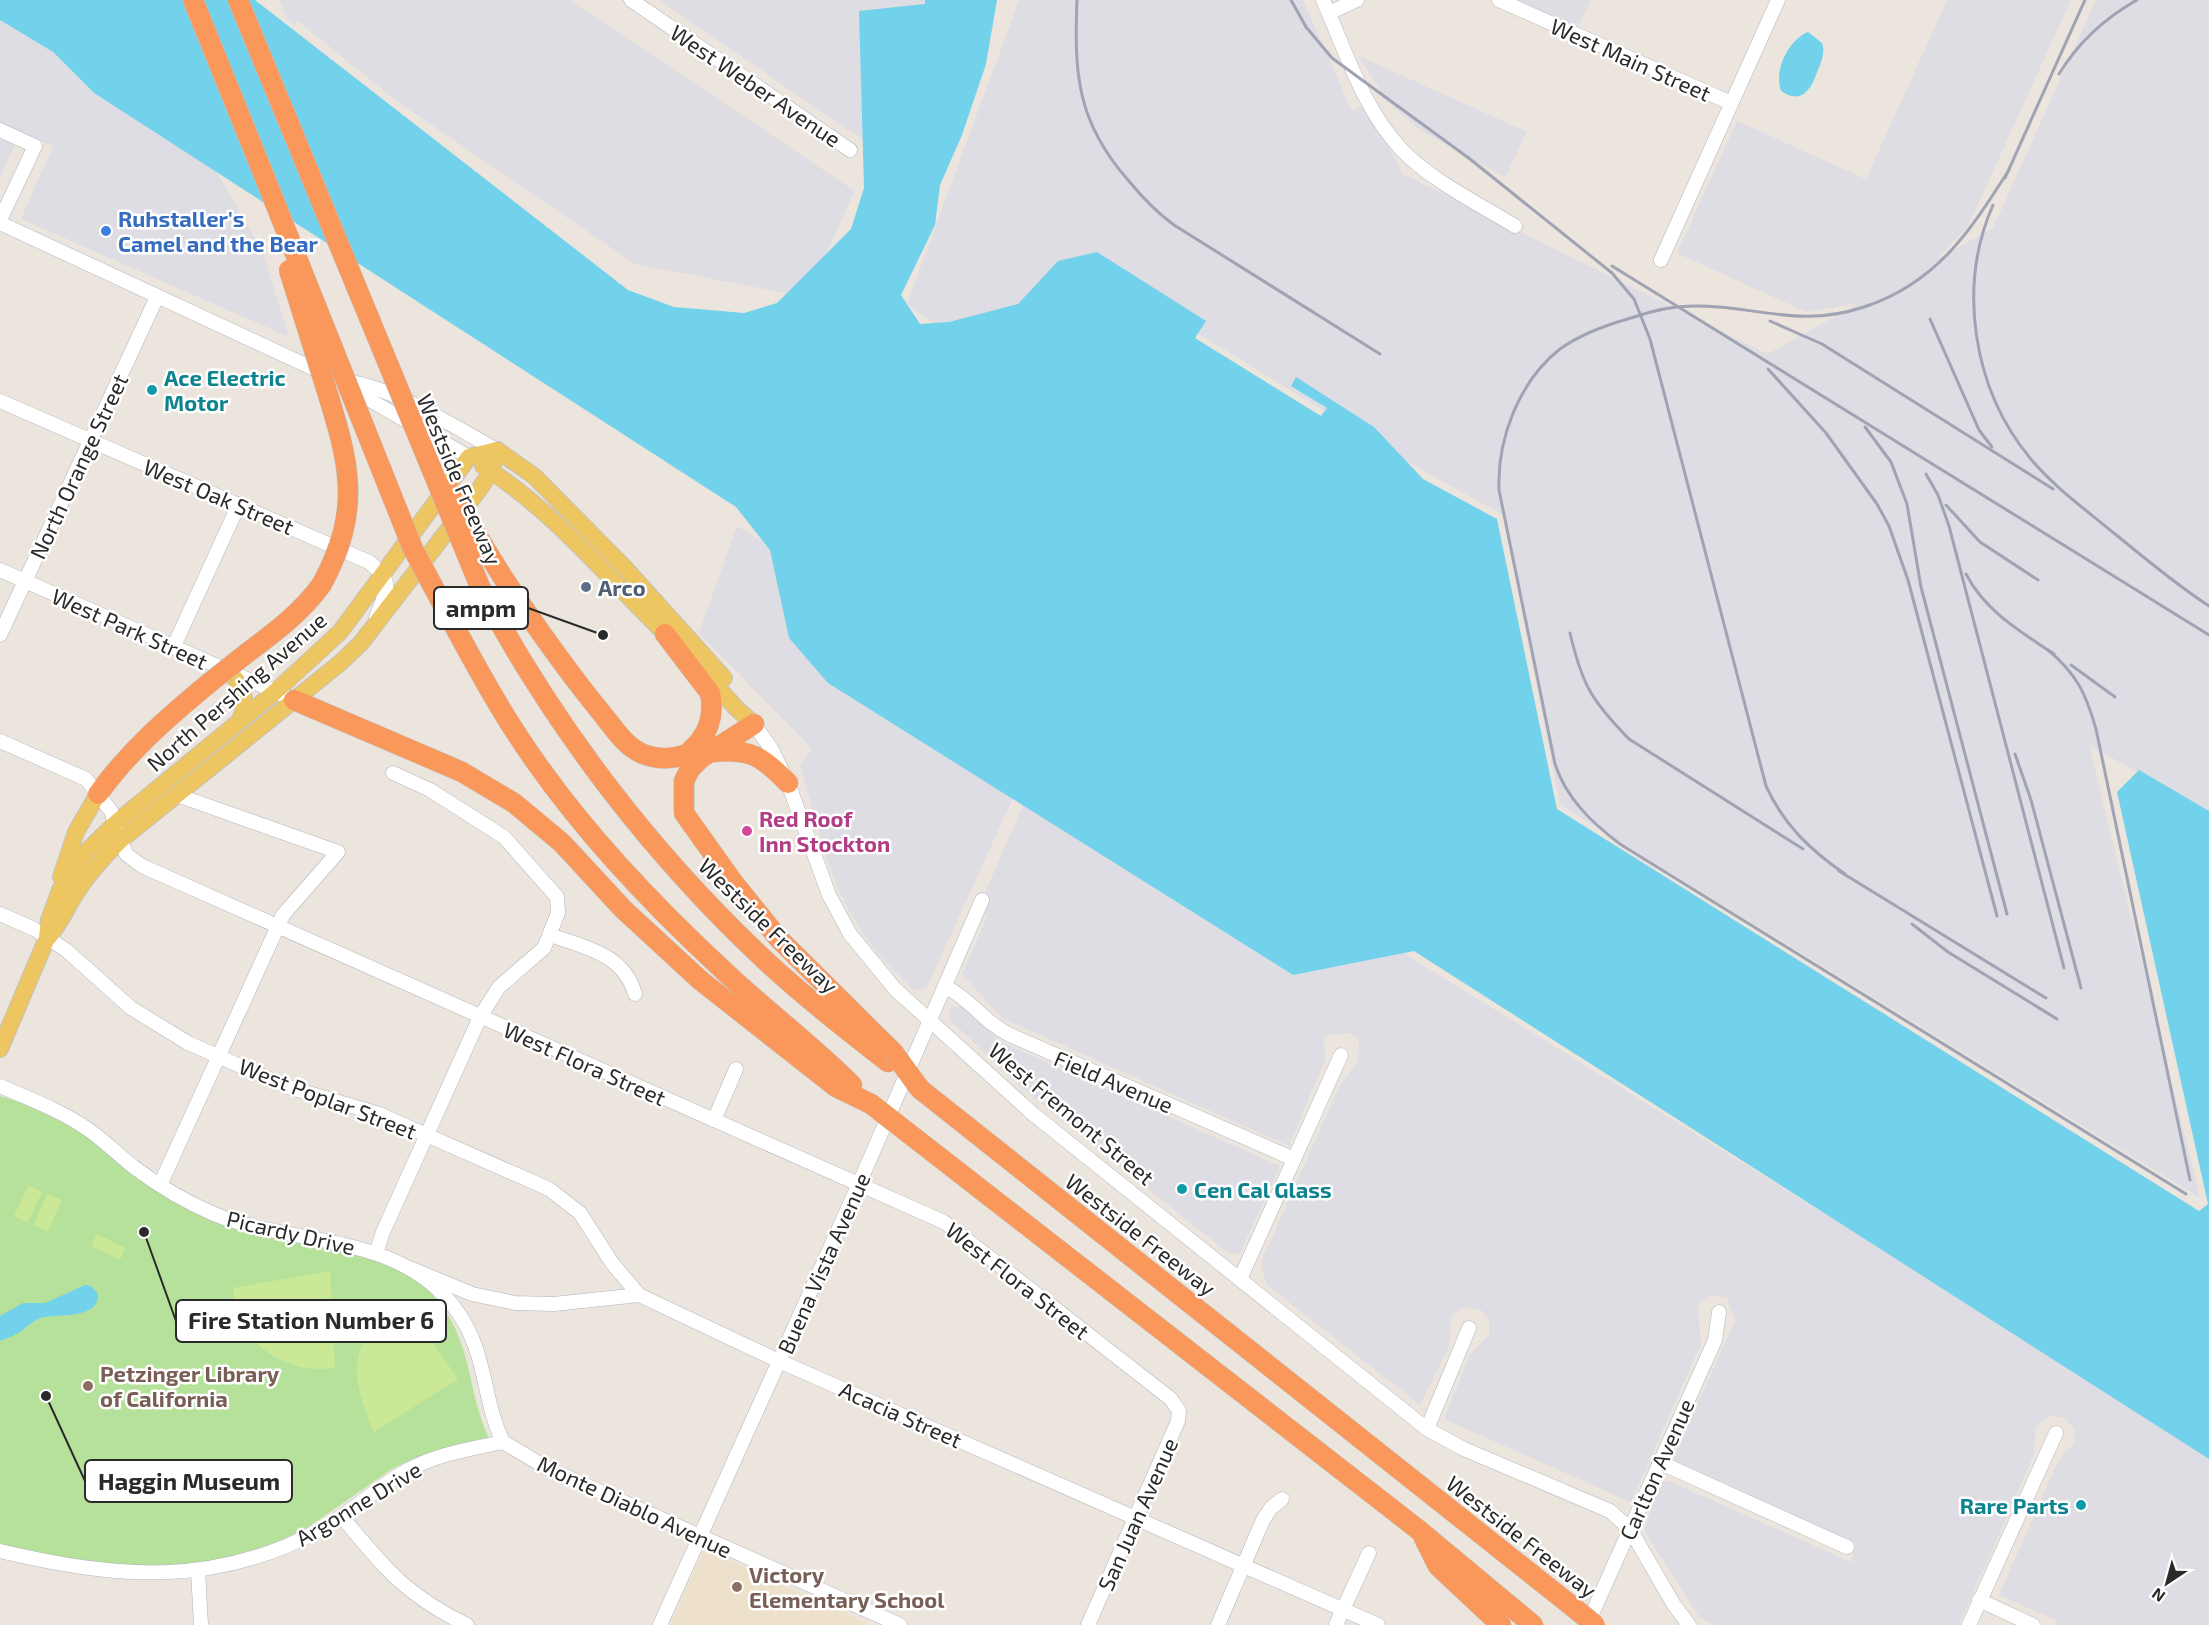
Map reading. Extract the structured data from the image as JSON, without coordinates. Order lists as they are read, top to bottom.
{
  "streets": {
    "highway": ["Westside Freeway"],
    "main road": ["North Pershing Avenue", "West Fremont Street"],
    "street": [
      "West Main Street",
      "West Weber Avenue",
      "North Orange Street",
      "West Oak Street",
      "West Park Street",
      "West Flora Street",
      "Field Avenue",
      "West Poplar Street",
      "Picardy Drive",
      "Buena Vista Avenue",
      "Acacia Street",
      "Carlton Avenue",
      "Argonne Drive",
      "Monte Diablo Avenue",
      "San Juan Avenue"
    ]
  },
  "crossings": [
    ["North Orange Street", "West Oak Street"],
    ["North Orange Street", "West Park Street"],
    ["North Orange Street", "West Fremont Street"],
    ["West Oak Street", "North Pershing Avenue"],
    ["West Park Street", "North Pershing Avenue"],
    ["North Pershing Avenue", "West Flora Street"],
    ["North Pershing Avenue", "West Poplar Street"],
    ["North Pershing Avenue", "West Fremont Street"],
    ["West Flora Street", "Buena Vista Avenue"],
    ["West Flora Street", "San Juan Avenue"],
    ["Field Avenue", "Buena Vista Avenue"],
    ["West Poplar Street", "Acacia Street"],
    ["West Fremont Street", "Buena Vista Avenue"],
    ["West Fremont Street", "Carlton Avenue"],
    ["Picardy Drive", "Argonne Drive"],
    ["Picardy Drive", "Monte Diablo Avenue"],
    ["Buena Vista Avenue", "Acacia Street"],
    ["Buena Vista Avenue", "Monte Diablo Avenue"],
    ["Acacia Street", "San Juan Avenue"],
    ["Argonne Drive", "Monte Diablo Avenue"]
  ],
  "places": [
    "Ruhstaller's Camel and the Bear",
    "Ace Electric Motor",
    "Arco",
    "ampm",
    "Red Roof Inn Stockton",
    "Cen Cal Glass",
    "Fire Station Number 6",
    "Petzinger Library of California",
    "Haggin Museum",
    "Rare Parts",
    "Victory Elementary School"
  ],
  "north": "bottom left"
}
